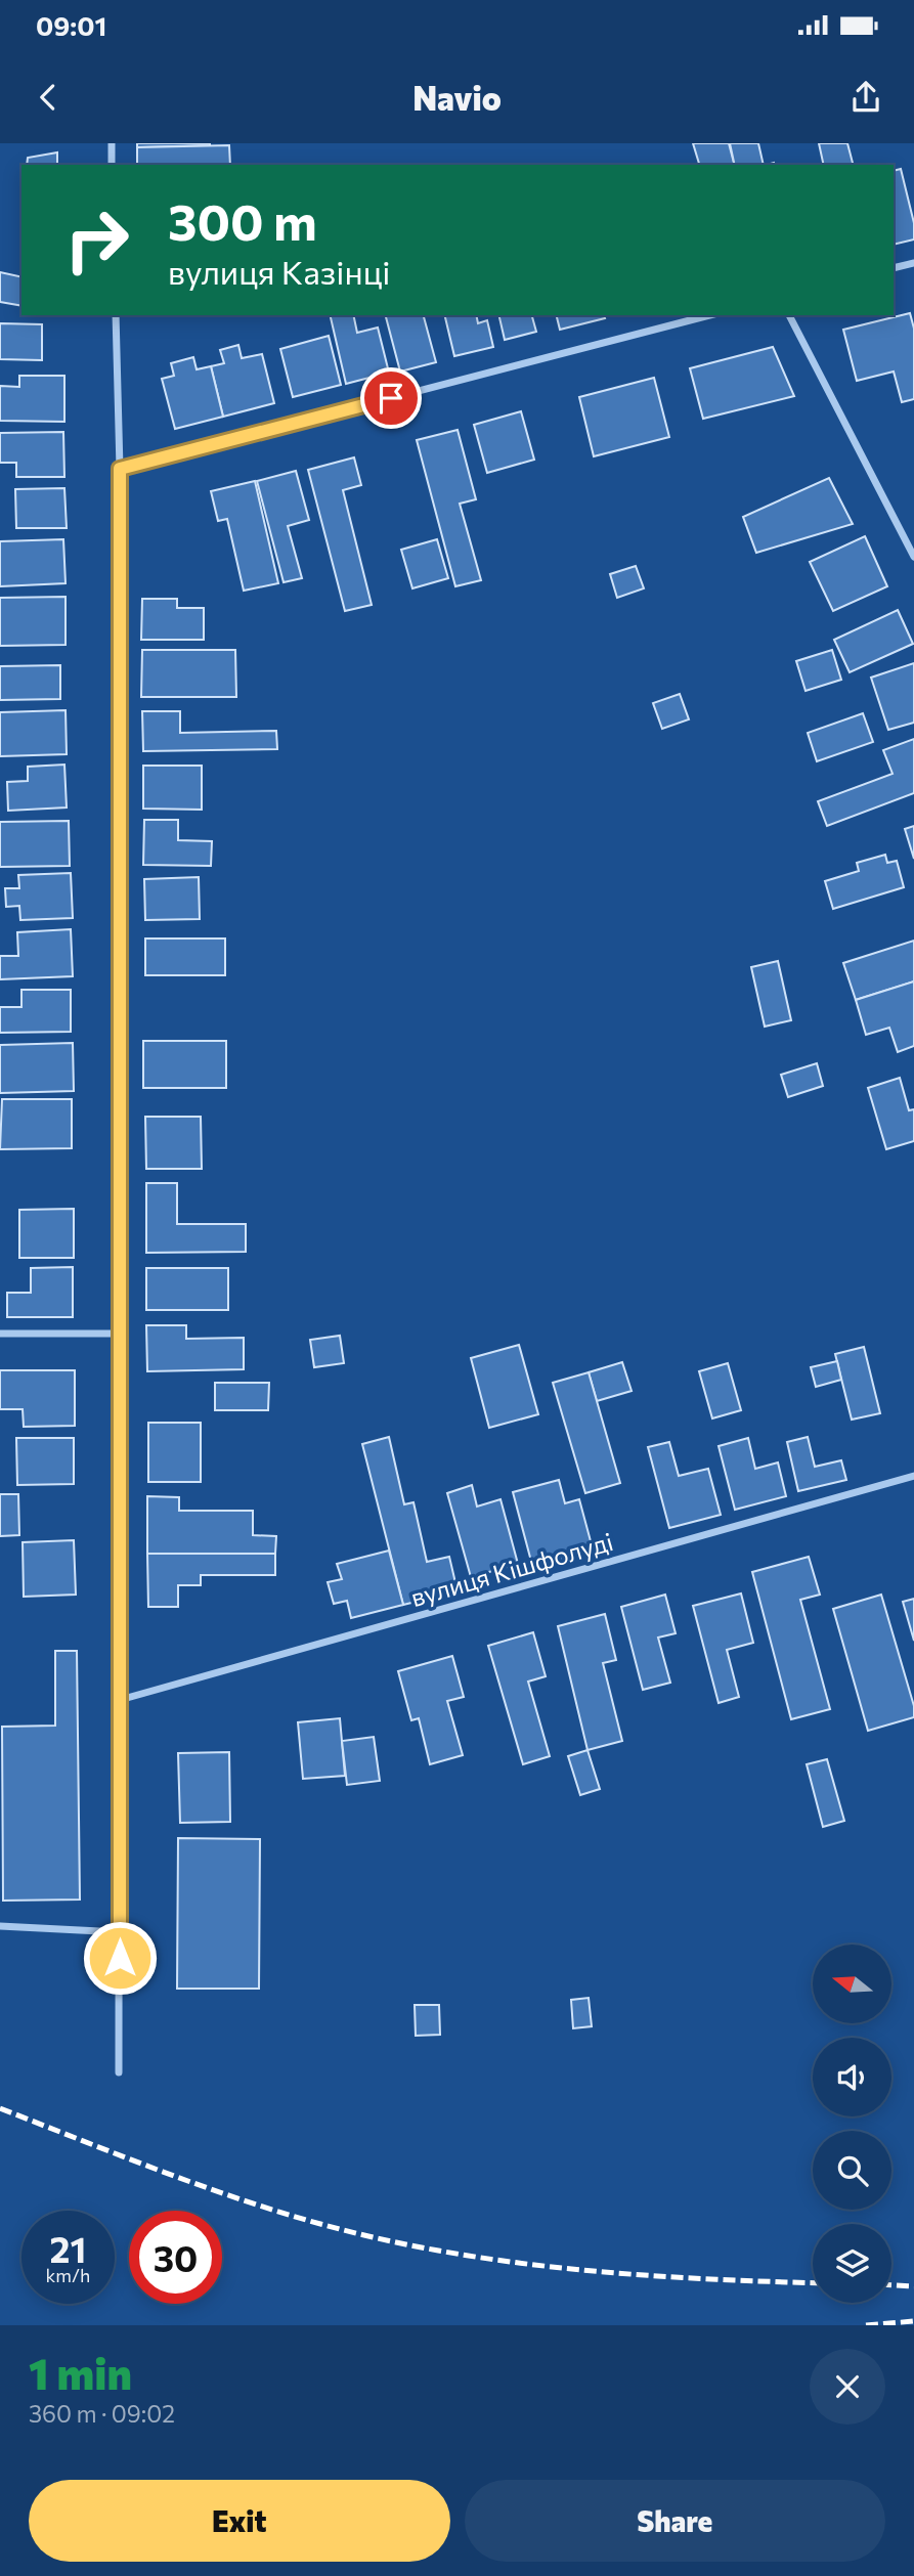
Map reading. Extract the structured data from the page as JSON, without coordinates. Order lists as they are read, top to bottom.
{
  "streets": {
    "street": ["вулиця Кішфолуді"]
  },
  "north": "left",
  "page": {
    "status": "09:01",
    "header": "Navio",
    "turn": ["300 m", "вулиця Казінці"],
    "speed": "21 km/h",
    "limit": "30",
    "heading": ["1 min", "360 m · 09:02"],
    "buttons": ["Exit", "Share"]
  }
}
